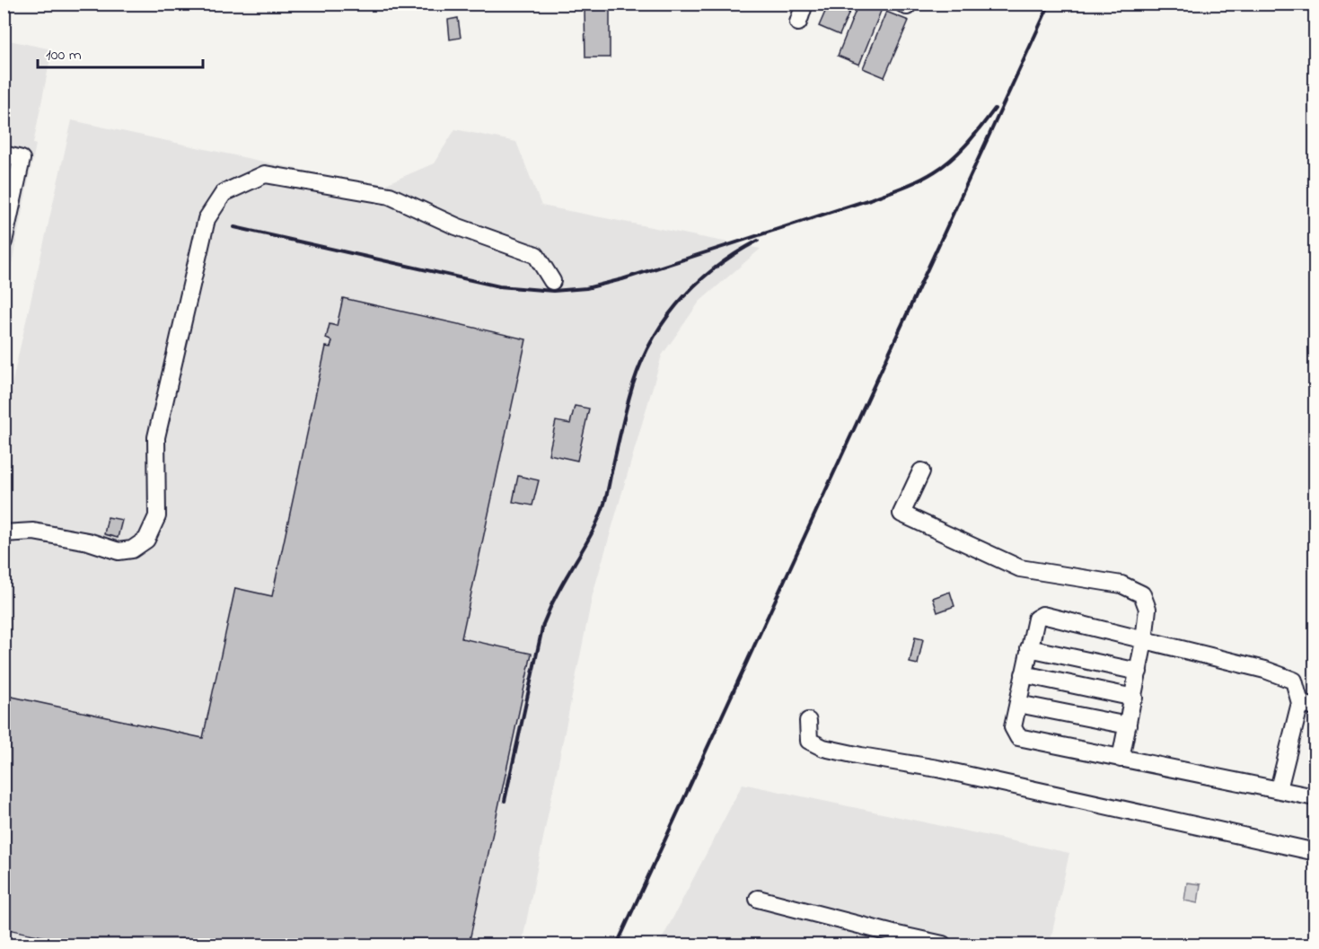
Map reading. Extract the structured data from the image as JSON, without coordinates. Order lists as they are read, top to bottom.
{
  "scale_bar": "100 m"
}
